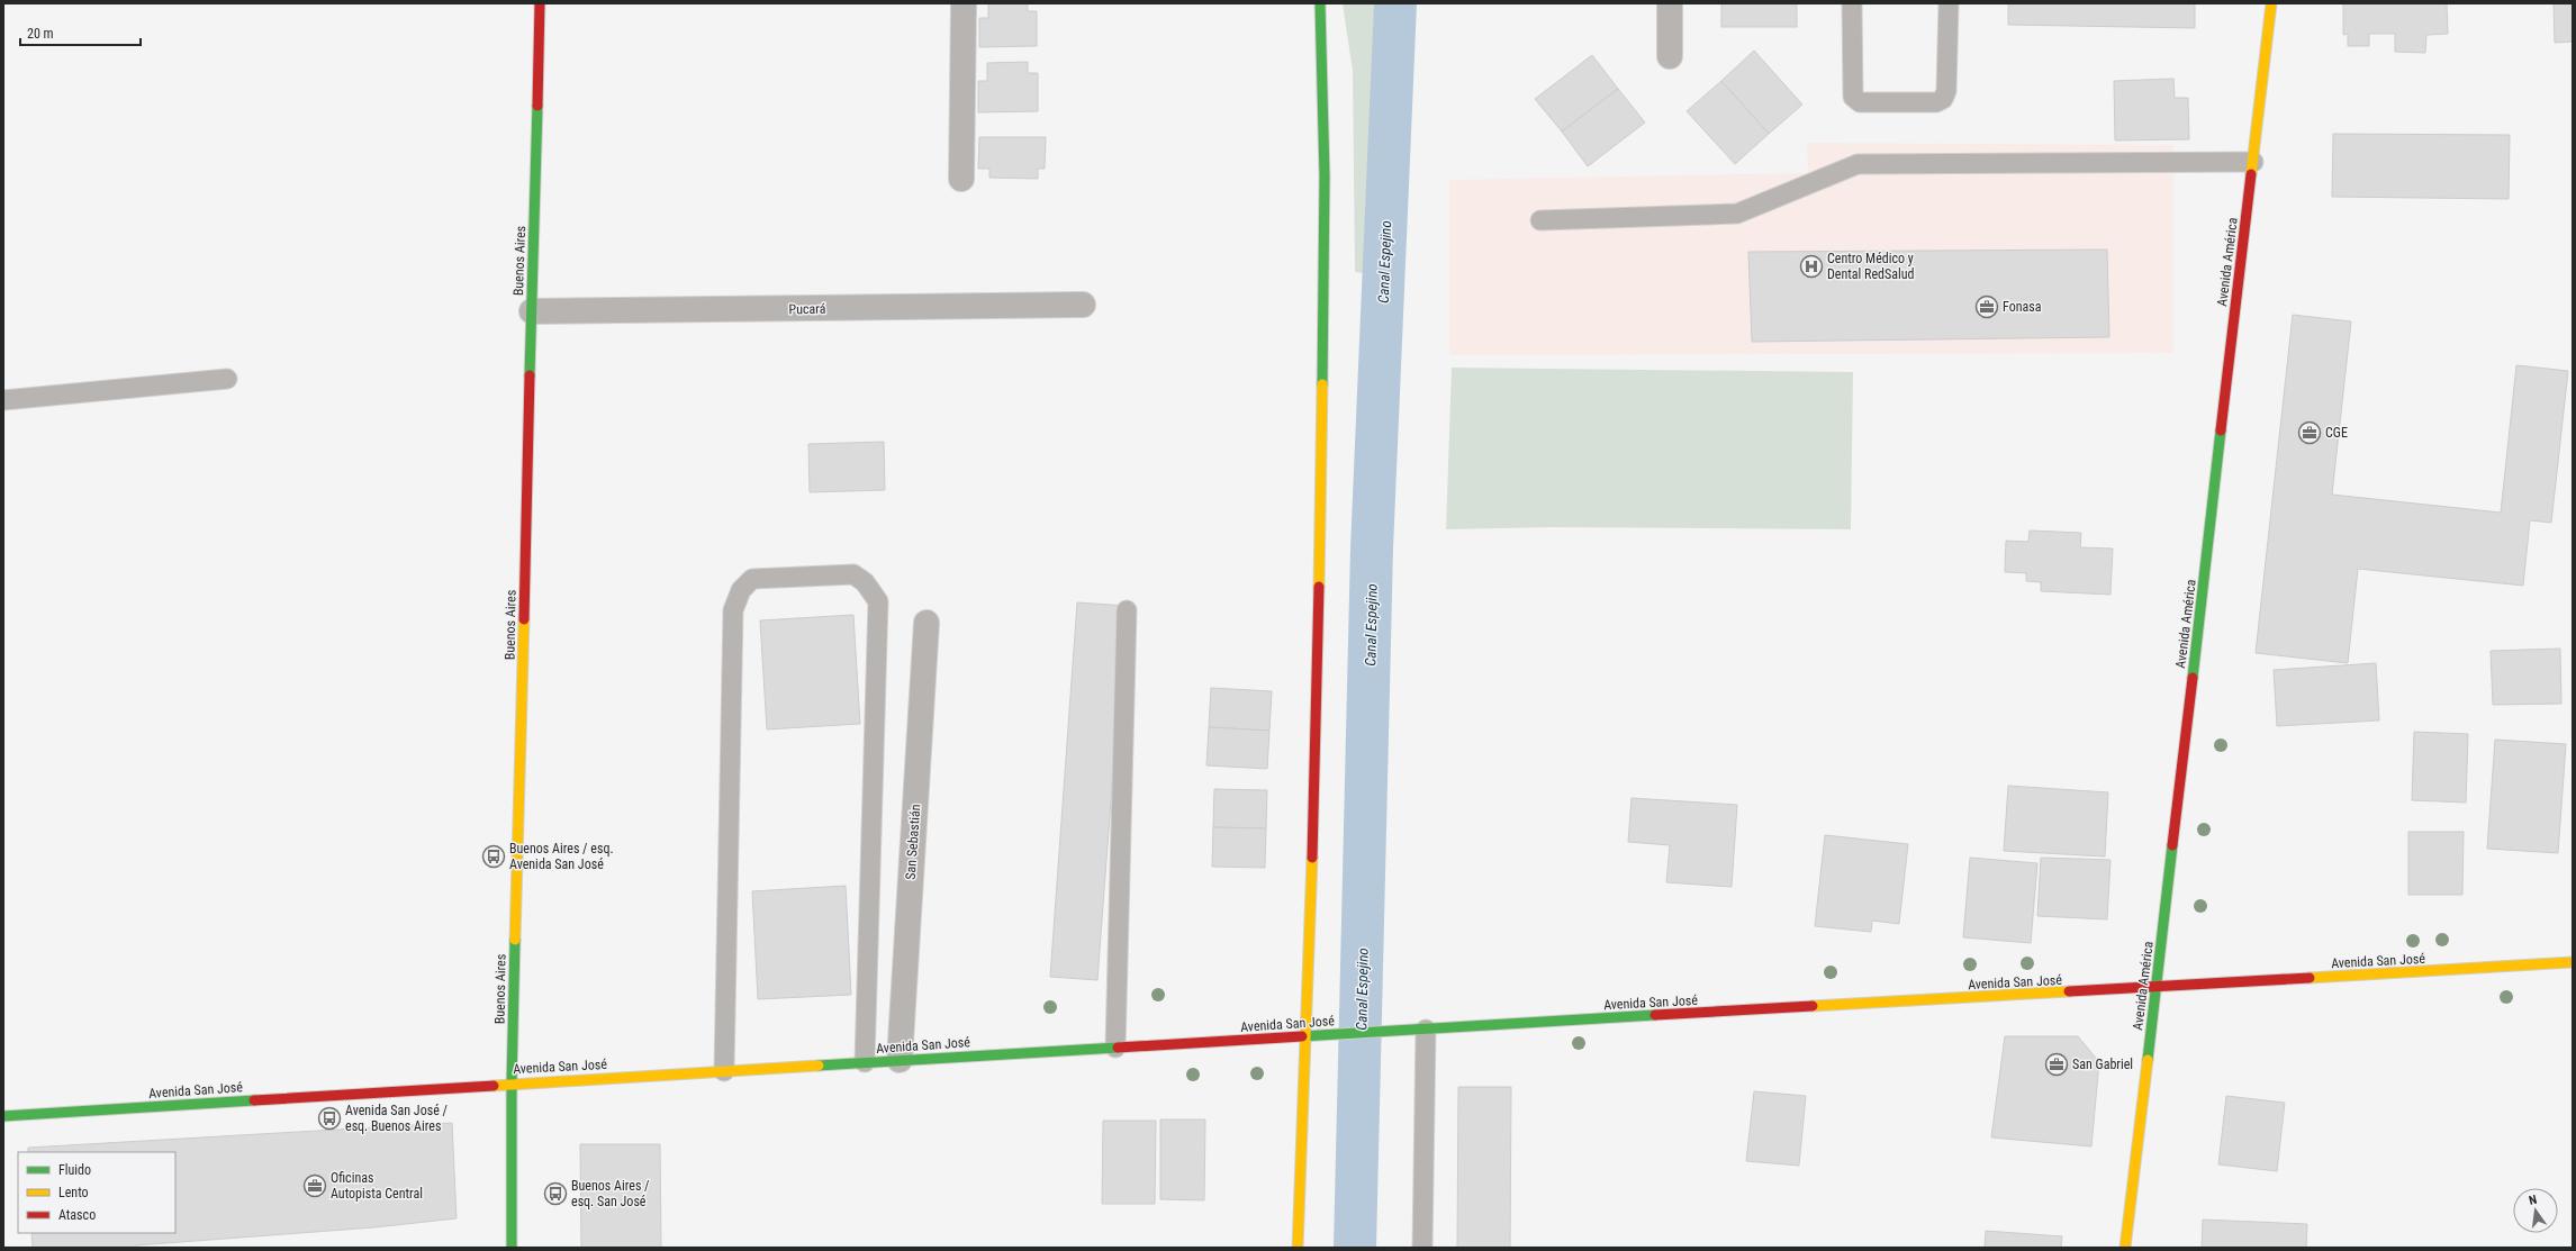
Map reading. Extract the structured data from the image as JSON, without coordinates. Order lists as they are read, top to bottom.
{
  "streets": {
    "street": [
      "Buenos Aires",
      "Avenida América",
      "Pucará",
      "San Sebastián",
      "Avenida San José"
    ]
  },
  "crossings": [
    ["Buenos Aires", "Pucará"],
    ["Buenos Aires", "Avenida San José"],
    ["Avenida América", "Avenida San José"],
    ["San Sebastián", "Avenida San José"]
  ],
  "water": ["Canal Espejino"],
  "places": {
    "hospital": ["Centro Médico y Dental RedSalud"],
    "office": [
      "Fonasa",
      "CGE",
      "San Gabriel",
      "Oficinas Autopista Central"
    ],
    "bus stop": ["Buenos Aires / esq. Avenida San José", "Avenida San José / esq. Buenos Aires", "Buenos Aires / esq. San José"]
  },
  "legend": ["Fluido", "Lento", "Atasco"],
  "scale_bar": "20 m",
  "north": "top"
}
